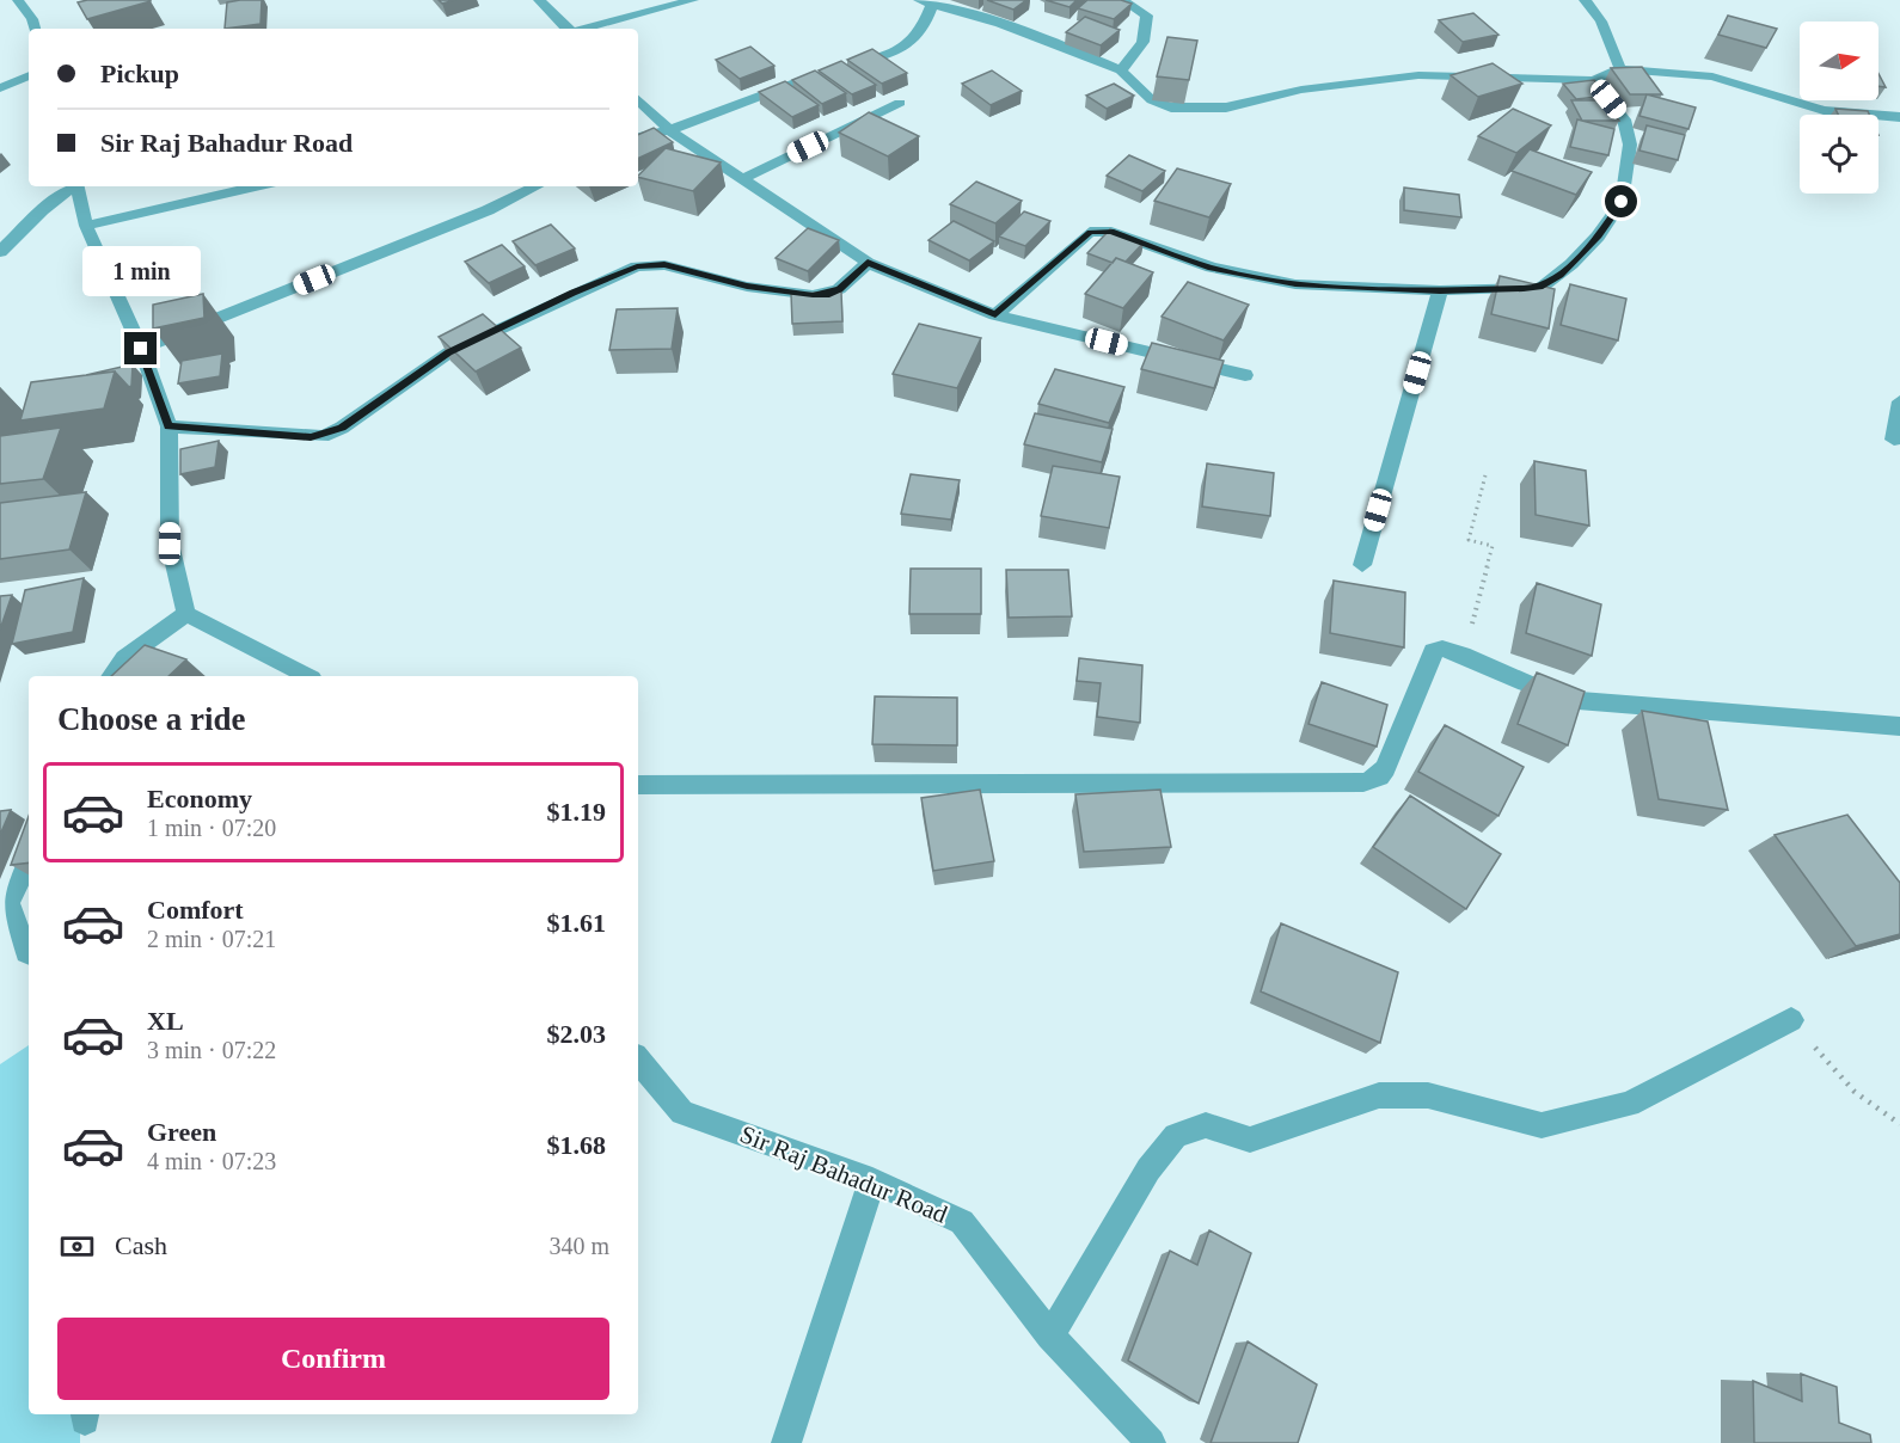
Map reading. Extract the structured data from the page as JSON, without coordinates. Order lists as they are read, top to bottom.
{
  "streets": {
    "street": ["Sir Raj Bahadur Road"]
  },
  "north": "right",
  "page": {
    "banner": ["Pickup", "Sir Raj Bahadur Road"],
    "bubble": "1 min",
    "heading": "Choose a ride",
    "list": [
      {
        "name": "Economy",
        "note": "1 min · 07:20",
        "value": "$1.19"
      },
      {
        "name": "Comfort",
        "note": "2 min · 07:21",
        "value": "$1.61"
      },
      {
        "name": "XL",
        "note": "3 min · 07:22",
        "value": "$2.03"
      },
      {
        "name": "Green",
        "note": "4 min · 07:23",
        "value": "$1.68"
      }
    ],
    "pay": ["Cash", "340 m"],
    "buttons": "Confirm"
  }
}
